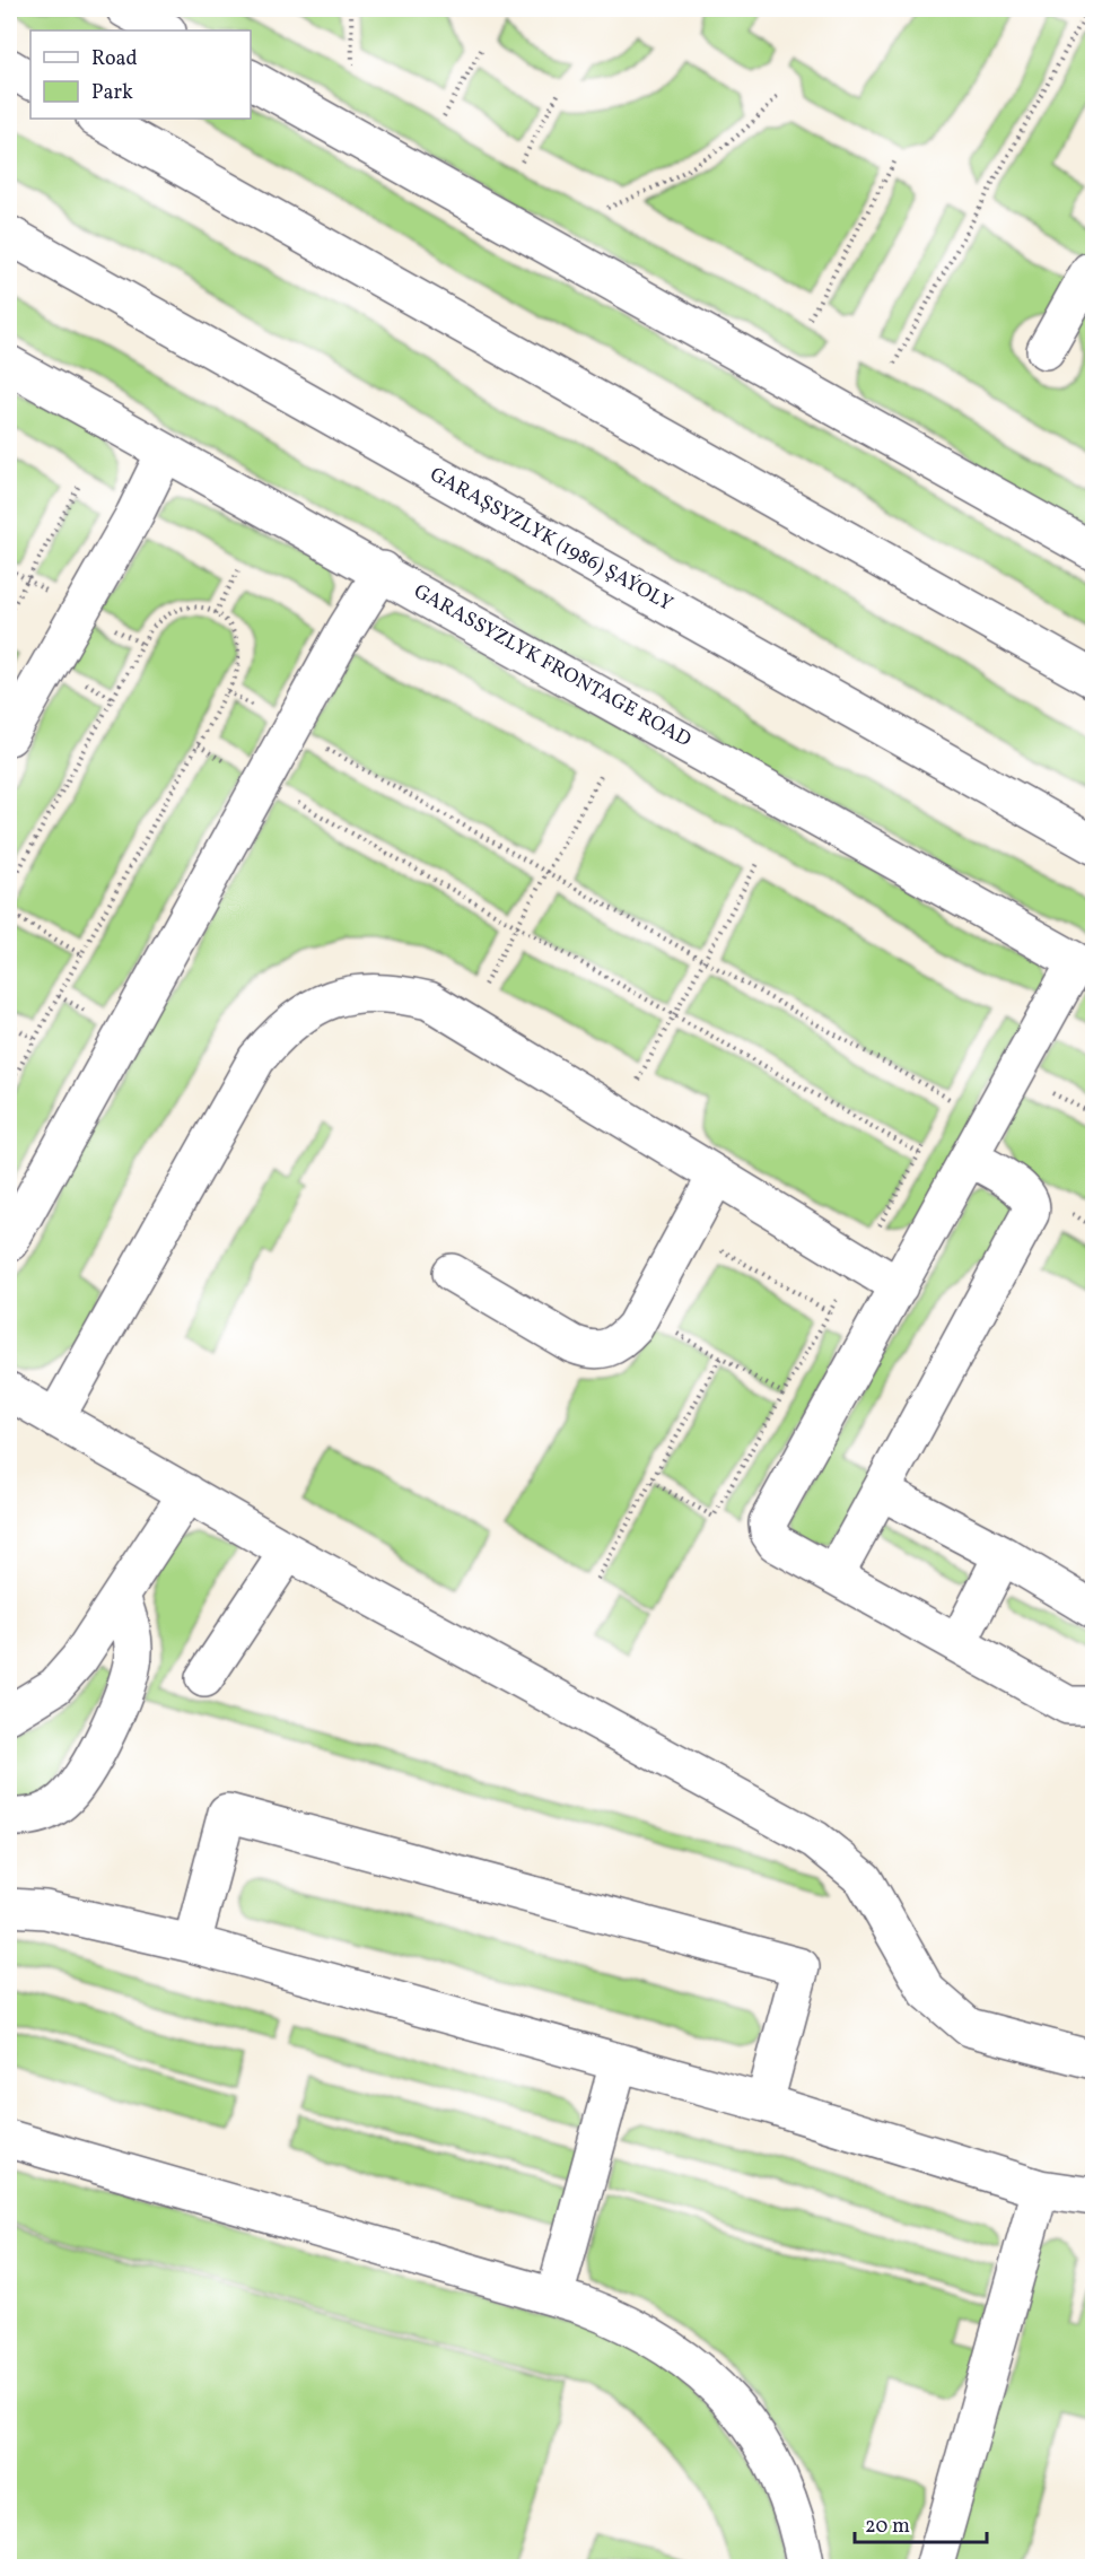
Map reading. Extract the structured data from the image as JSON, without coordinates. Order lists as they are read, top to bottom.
{
  "streets": {
    "street": ["GARAŞSYZLYK (1986) ŞAÝOLY", "GARASSYZLYK FRONTAGE ROAD"]
  },
  "legend": ["Road", "Park"],
  "scale_bar": "20 m"
}
